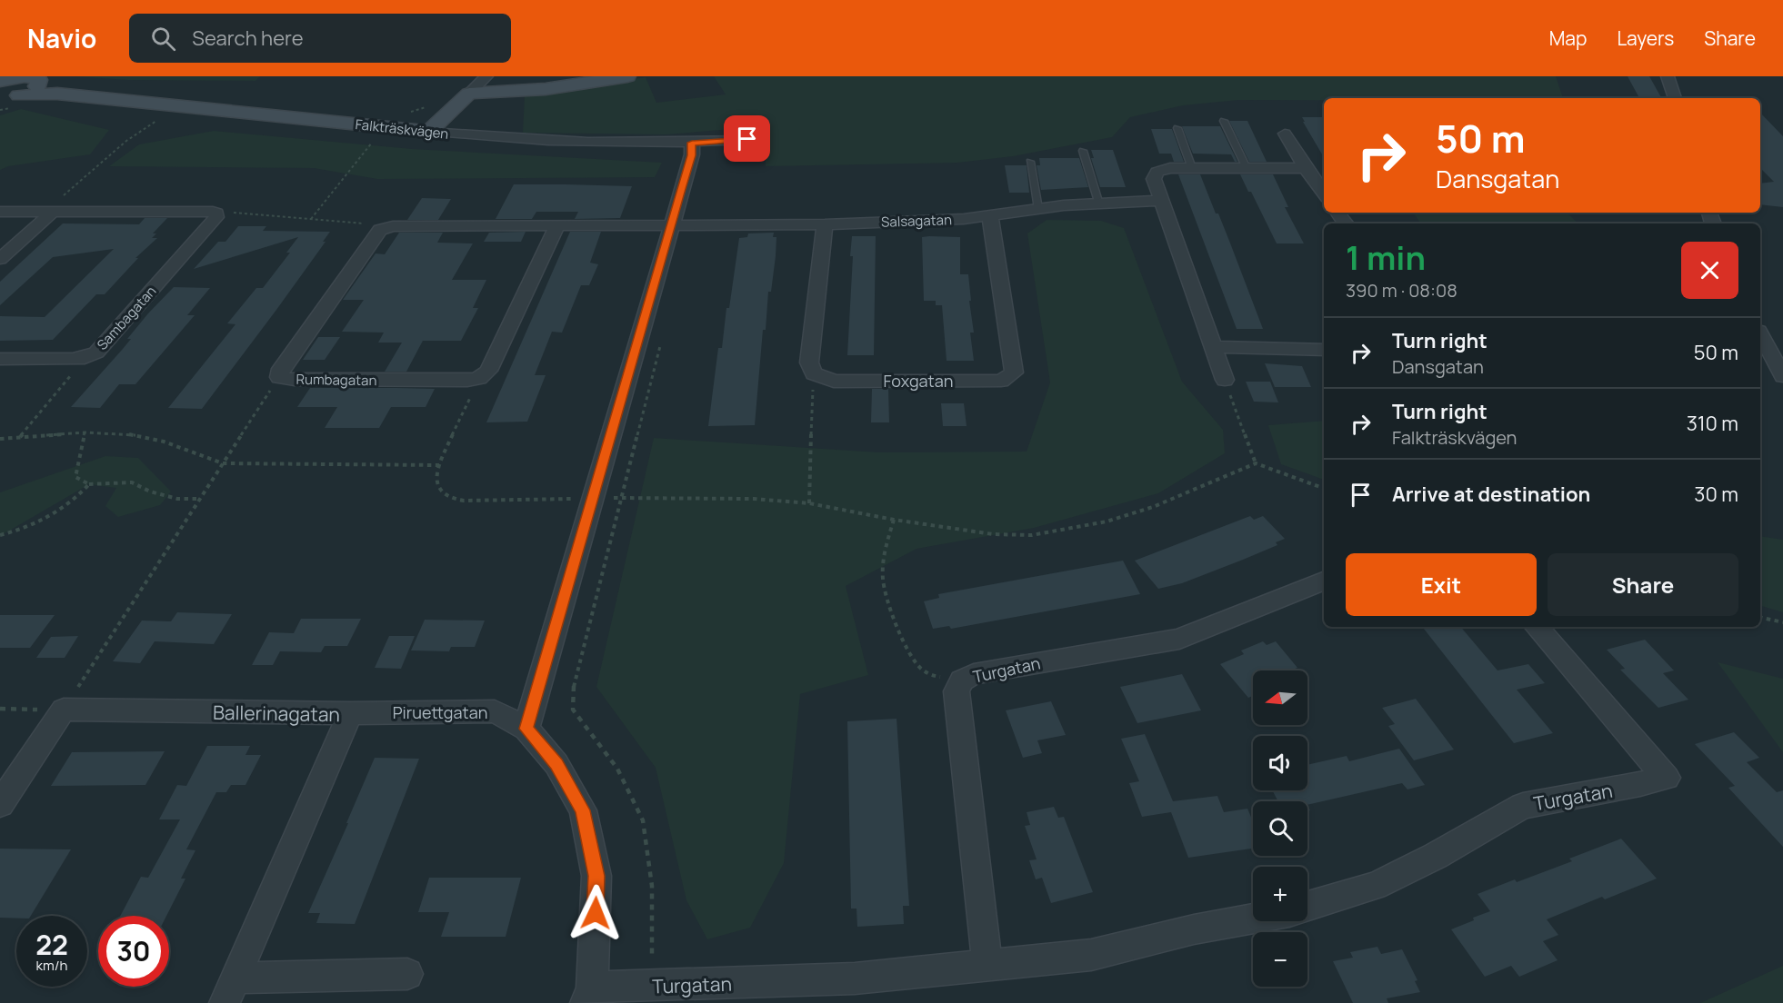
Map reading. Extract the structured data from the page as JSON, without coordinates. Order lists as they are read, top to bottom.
{
  "streets": {
    "street": [
      "Falkträskvägen",
      "Salsagatan",
      "Sambagatan",
      "Rumbagatan",
      "Foxgatan",
      "Turgatan",
      "Piruettgatan",
      "Ballerinagatan"
    ]
  },
  "crossings": [
    ["Salsagatan", "Foxgatan"],
    ["Piruettgatan", "Ballerinagatan"]
  ],
  "north": "left",
  "page": {
    "header": "Navio",
    "search": "Search here",
    "nav": ["Map", "Layers", "Share"],
    "turn": ["50 m", "Dansgatan"],
    "heading": ["1 min", "390 m · 08:08"],
    "list": [
      {
        "name": "Turn right",
        "note": "Dansgatan",
        "value": "50 m"
      },
      {
        "name": "Turn right",
        "note": "Falkträskvägen",
        "value": "310 m"
      },
      {
        "name": "Arrive at destination",
        "value": "30 m"
      }
    ],
    "buttons": ["Exit", "Share"],
    "map_buttons": ["+", "−"],
    "speed": "22 km/h",
    "limit": "30"
  }
}
